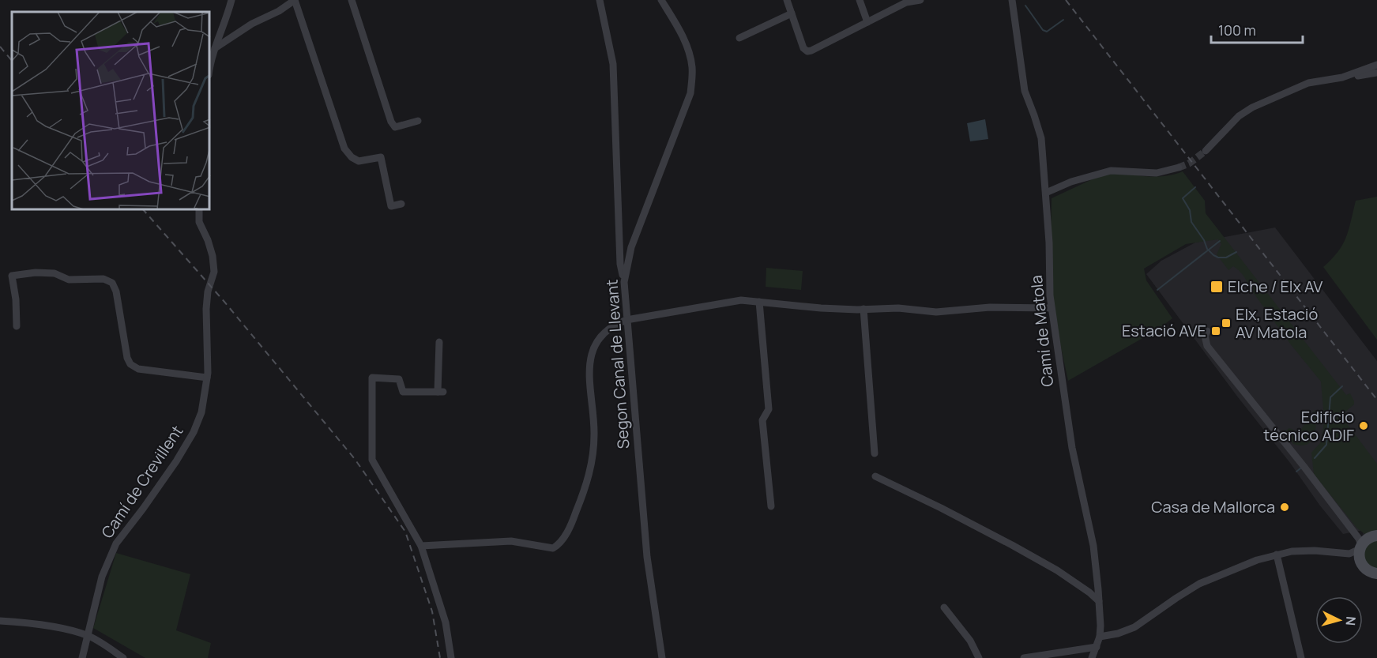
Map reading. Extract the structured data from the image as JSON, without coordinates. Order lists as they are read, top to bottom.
{
  "streets": {
    "street": ["Camí de Matola", "Segon Canal de Llevant", "Camí de Crevillent"]
  },
  "places": {
    "transit": ["Elche / Elx AV", "Elx, Estació AV Matola", "Estació AVE"],
    "other": ["Edificio técnico ADIF", "Casa de Mallorca"]
  },
  "scale_bar": "100 m",
  "north": "right"
}
